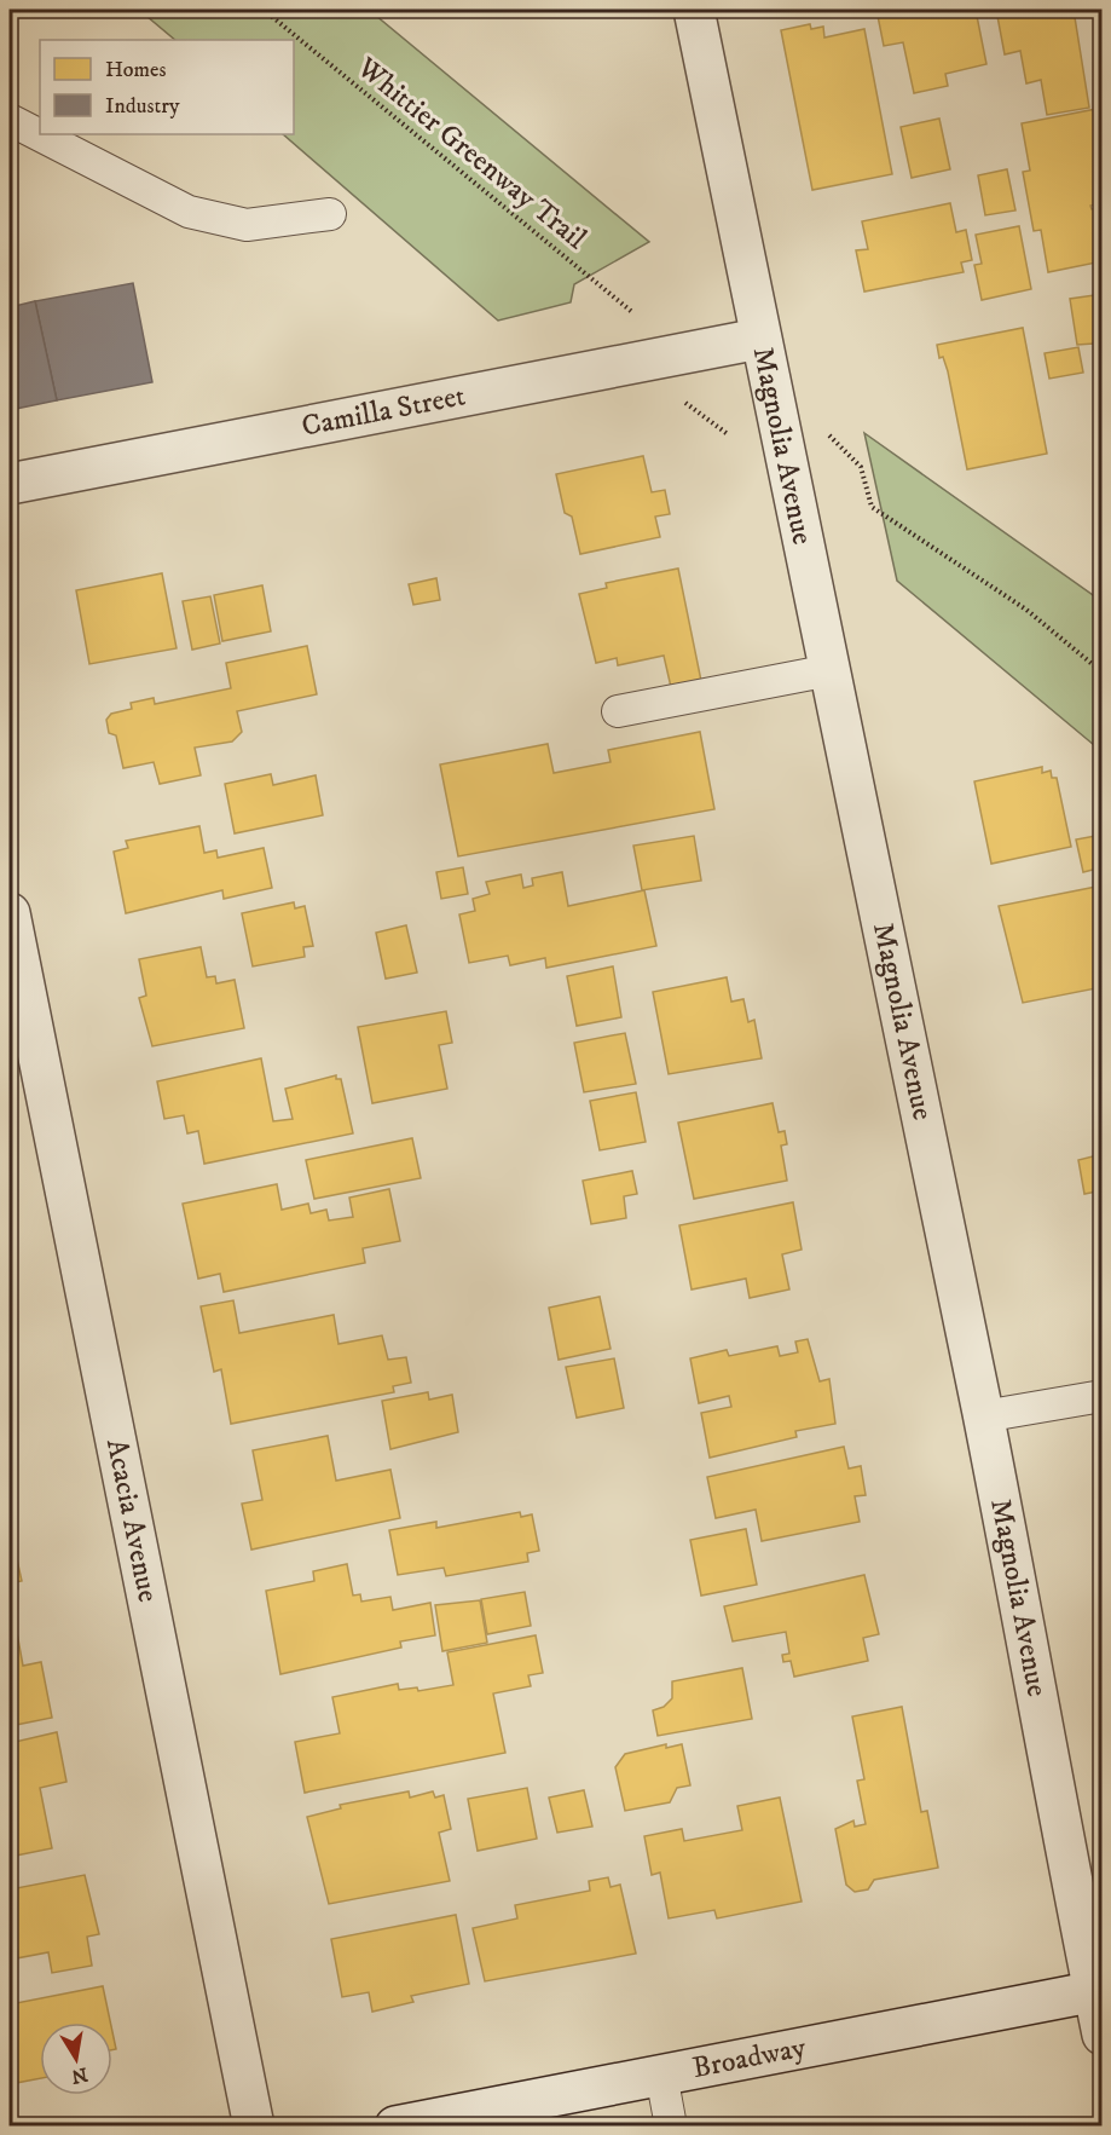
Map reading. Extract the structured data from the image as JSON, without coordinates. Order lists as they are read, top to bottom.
{
  "streets": {
    "street": [
      "Camilla Street",
      "Magnolia Avenue",
      "Acacia Avenue",
      "Broadway"
    ],
    "path": ["Whittier Greenway Trail"]
  },
  "crossings": [
    ["Camilla Street", "Magnolia Avenue"],
    ["Magnolia Avenue", "Broadway"]
  ],
  "legend": ["Homes", "Industry"],
  "north": "bottom"
}
